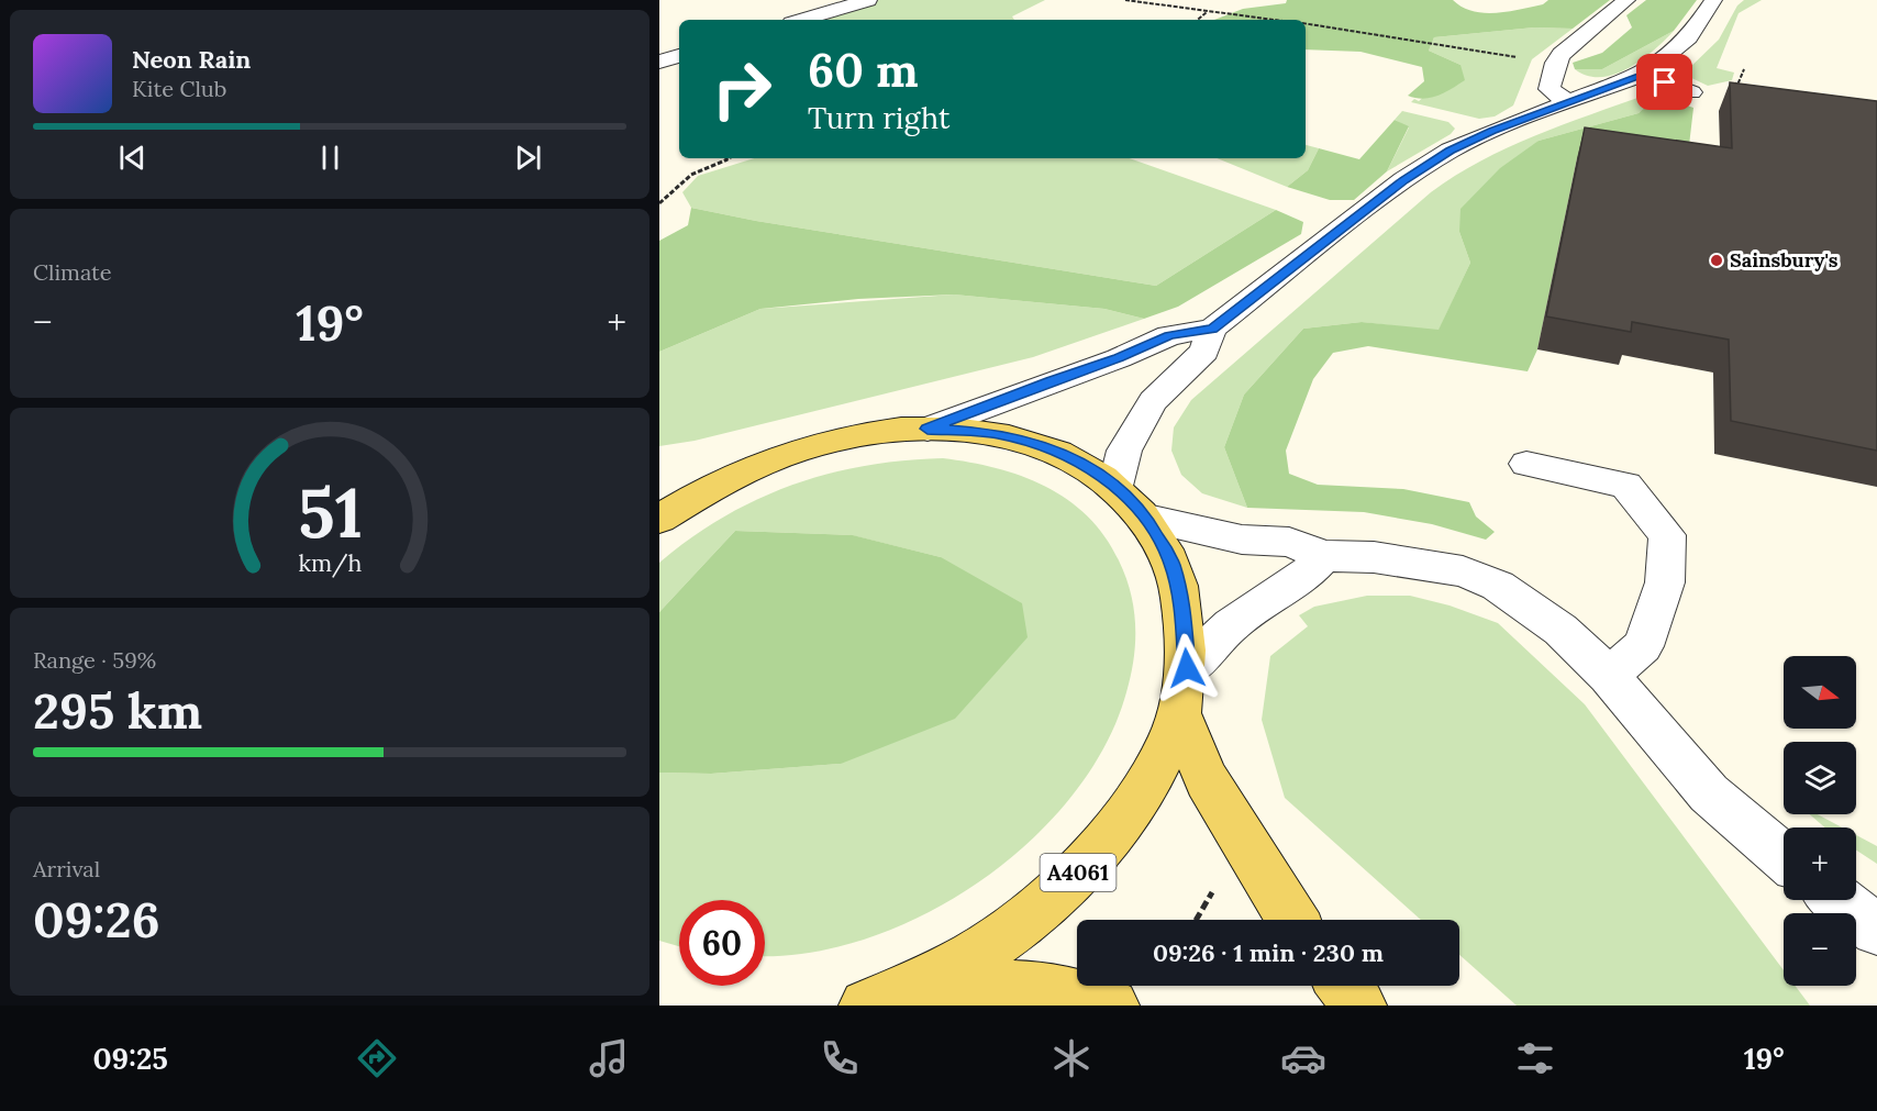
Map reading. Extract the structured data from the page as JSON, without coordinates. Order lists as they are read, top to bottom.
{
  "streets": {
    "main road": ["A4061"]
  },
  "places": ["Sainsbury's"],
  "north": "right",
  "page": {
    "turn": ["60 m", "Turn right"],
    "song": ["Neon Rain", "Kite Club"],
    "tile": [
      "Climate",
      ["Range · 59%", "295 km"],
      ["Arrival", "09:26"]
    ],
    "heat": ["−", "19°", "+"],
    "map_buttons": ["+", "−"],
    "limit": "60",
    "trip": "09:26 · 1 min · 230 m",
    "tabs": ["09:25", "19°"],
    "gauge": ["51", "km/h"]
  }
}
